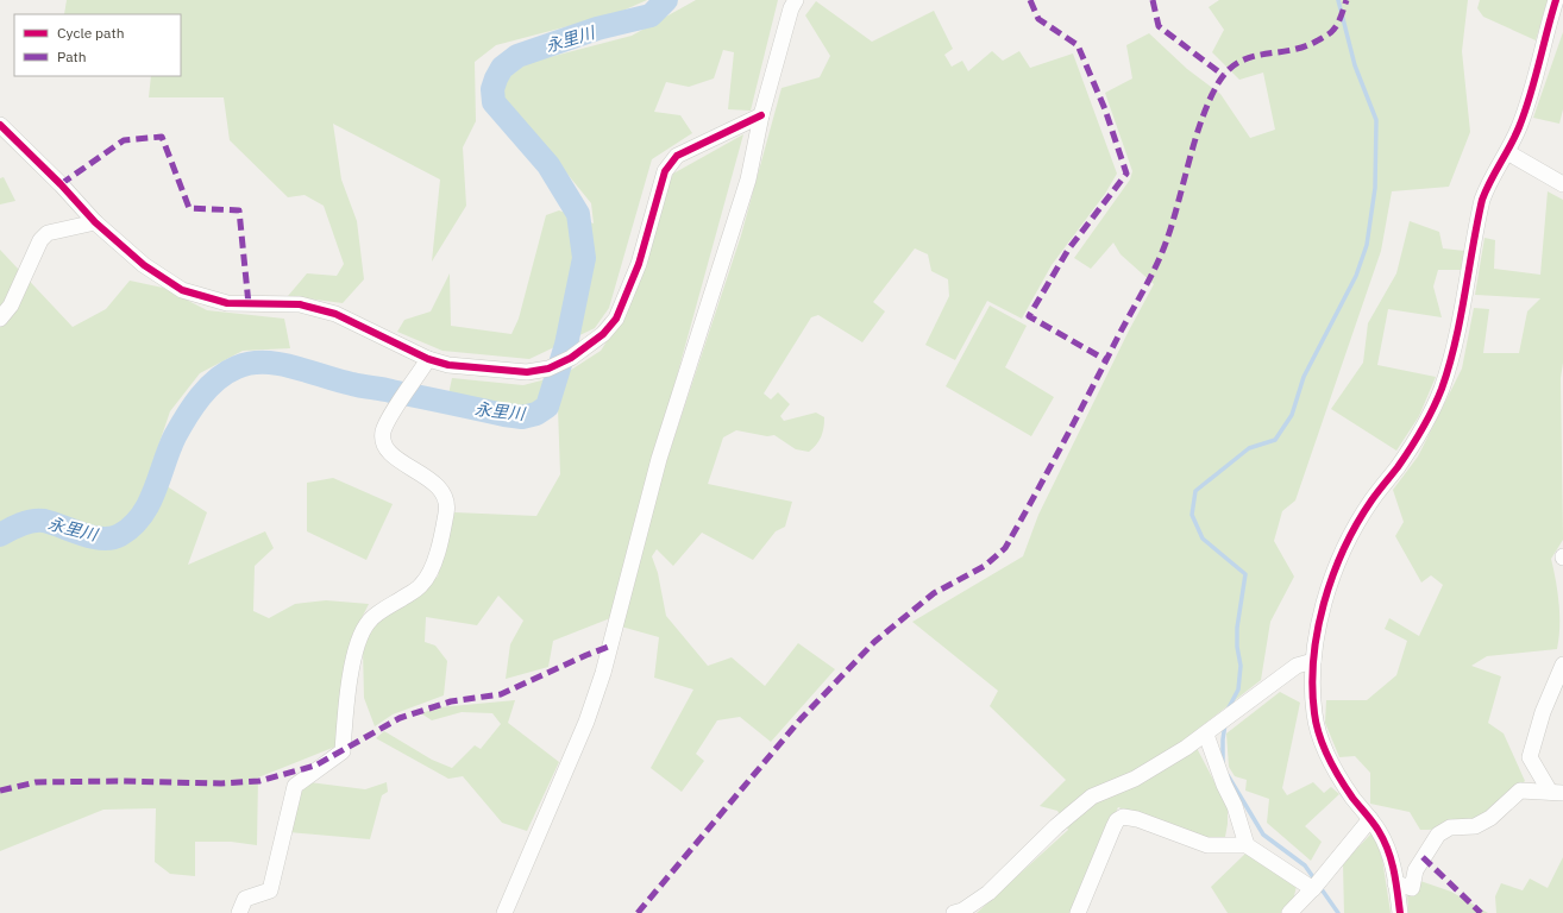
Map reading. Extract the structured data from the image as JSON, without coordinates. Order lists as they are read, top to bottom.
{
  "water": ["永里川"],
  "legend": ["Cycle path", "Path"]
}
